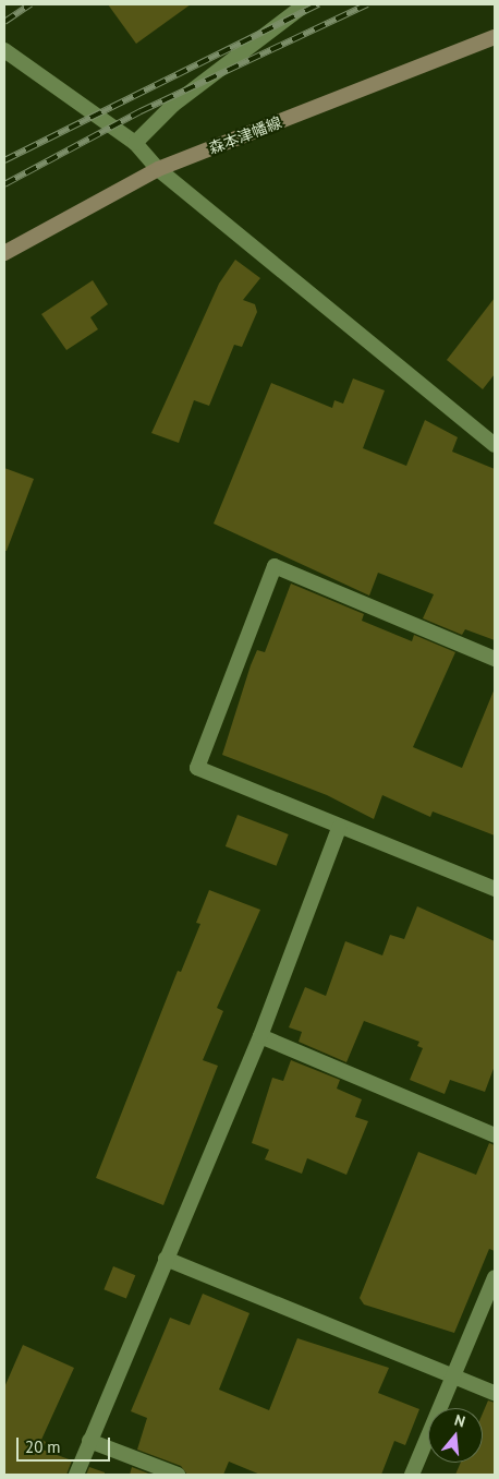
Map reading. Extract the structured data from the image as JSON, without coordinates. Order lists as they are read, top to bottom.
{
  "streets": {
    "main road": ["森本津幡線"]
  },
  "scale_bar": "20 m",
  "north": "top"
}
